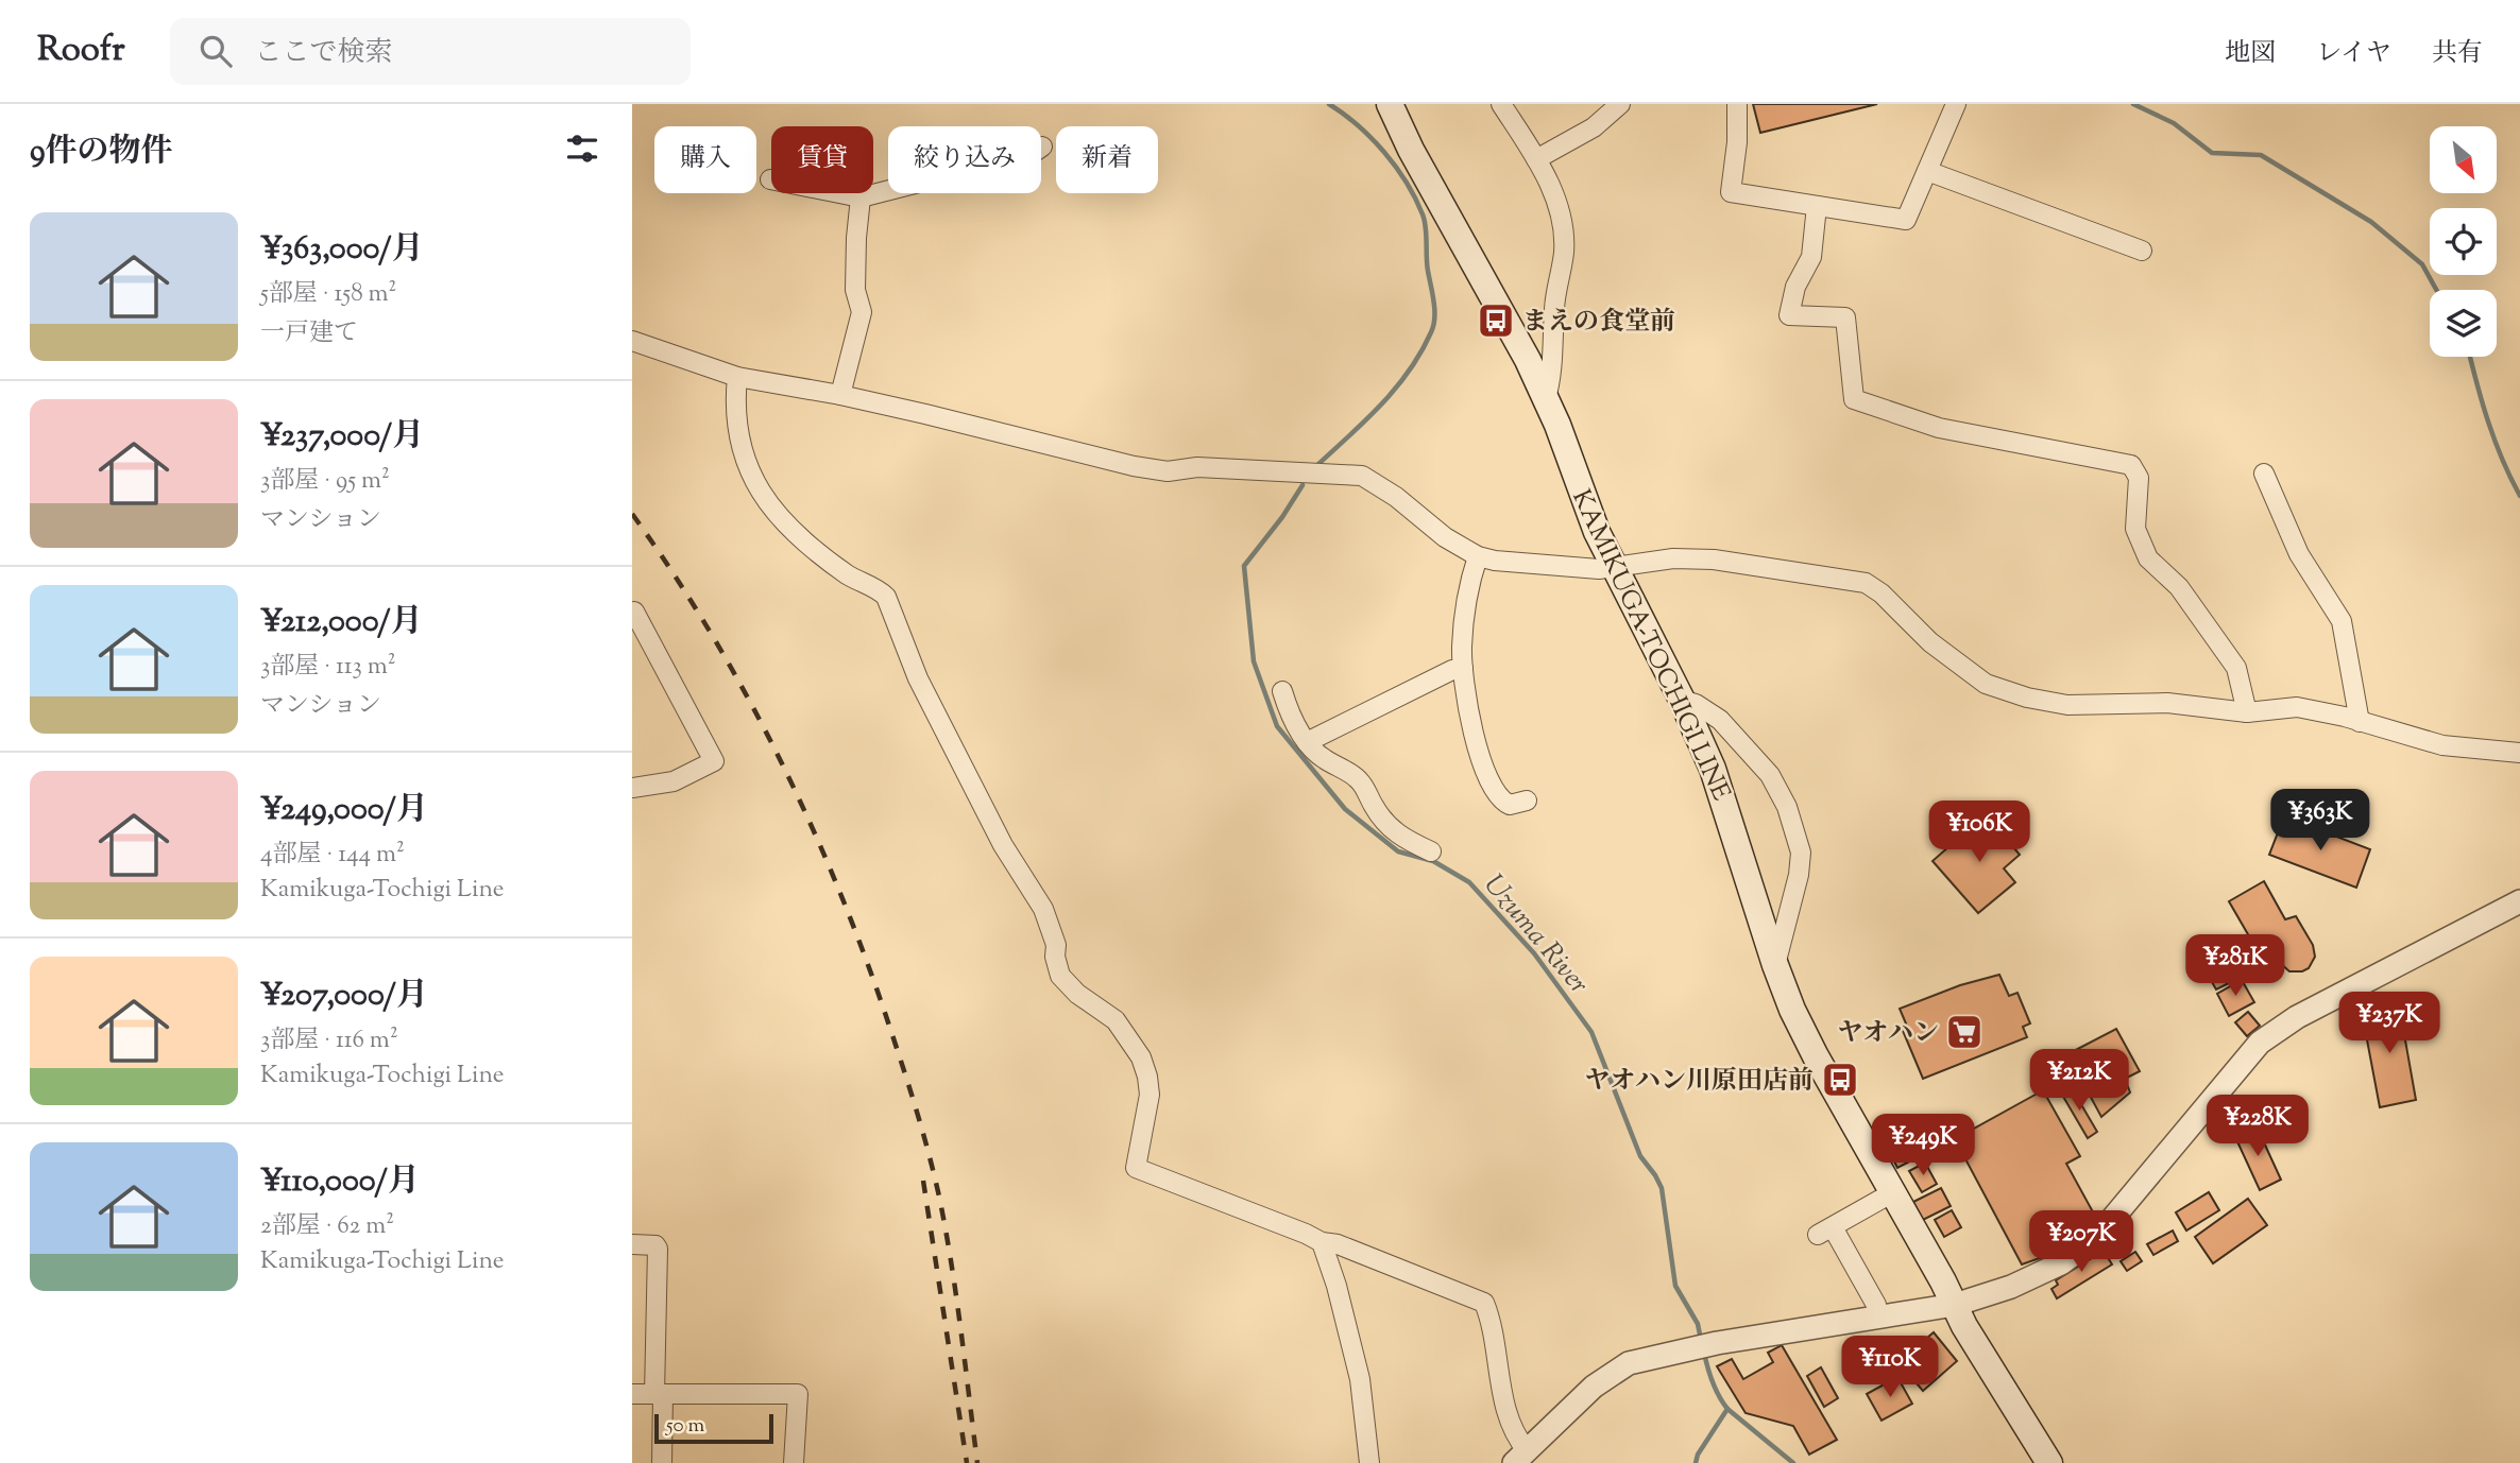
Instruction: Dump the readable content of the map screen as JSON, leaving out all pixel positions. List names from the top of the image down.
{
  "streets": {
    "main road": ["KAMIKUGA-TOCHIGI LINE"]
  },
  "water": ["Uzuma River"],
  "places": {
    "bus stop": ["まえの食堂前", "ヤオハン川原田店前"],
    "supermarket": ["ヤオハン"]
  },
  "scale_bar": "50 m",
  "north": "bottom right",
  "page": {
    "header": "Roofr",
    "search": "ここで検索",
    "nav": ["地図", "レイヤ", "共有"],
    "heading": "9件の物件",
    "chip": [
      "購入",
      "賃貸",
      "絞り込み",
      "新着"
    ],
    "list": [
      {
        "name": "¥363,000/月",
        "note": "5部屋 · 158 m² · 一戸建て"
      },
      {
        "name": "¥237,000/月",
        "note": "3部屋 · 95 m² · マンション"
      },
      {
        "name": "¥212,000/月",
        "note": "3部屋 · 113 m² · マンション"
      },
      {
        "name": "¥249,000/月",
        "note": "4部屋 · 144 m² · Kamikuga-Tochigi Line"
      },
      {
        "name": "¥207,000/月",
        "note": "3部屋 · 116 m² · Kamikuga-Tochigi Line"
      },
      {
        "name": "¥110,000/月",
        "note": "2部屋 · 62 m² · Kamikuga-Tochigi Line"
      }
    ],
    "price": [
      "¥363K",
      "¥106K",
      "¥281K",
      "¥237K",
      "¥212K",
      "¥228K",
      "¥249K",
      "¥207K",
      "¥110K"
    ],
    "scale": "50 m"
  }
}
